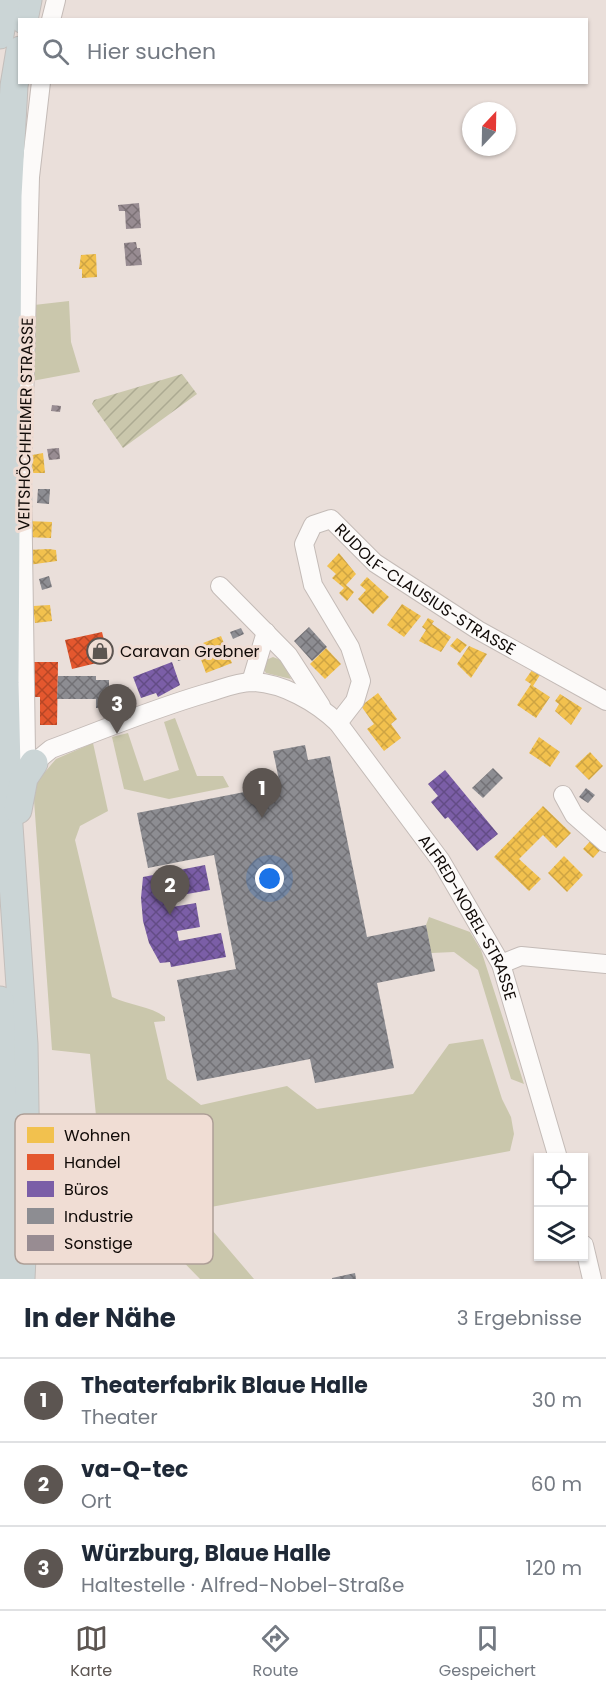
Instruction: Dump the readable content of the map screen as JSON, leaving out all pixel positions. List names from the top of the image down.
{
  "streets": {
    "highway": ["VEITSHÖCHHEIMER STRASSE"],
    "street": ["RUDOLF-CLAUSIUS-STRASSE", "ALFRED-NOBEL-STRASSE"]
  },
  "crossings": [
    ["VEITSHÖCHHEIMER STRASSE", "ALFRED-NOBEL-STRASSE"],
    ["RUDOLF-CLAUSIUS-STRASSE", "ALFRED-NOBEL-STRASSE"]
  ],
  "places": {
    "shop": ["Caravan Grebner"]
  },
  "legend": [
    "Wohnen",
    "Handel",
    "Büros",
    "Industrie",
    "Sonstige"
  ],
  "north": "top",
  "page": {
    "search": "Hier suchen",
    "pins": ["3", "1", "2"],
    "heading": ["In der Nähe", "3 Ergebnisse"],
    "list": [
      {
        "mark": "1",
        "name": "Theaterfabrik Blaue Halle",
        "note": "Theater",
        "value": "30 m"
      },
      {
        "mark": "2",
        "name": "va-Q-tec",
        "note": "Ort",
        "value": "60 m"
      },
      {
        "mark": "3",
        "name": "Würzburg, Blaue Halle",
        "note": "Haltestelle · Alfred-Nobel-Straße",
        "value": "120 m"
      }
    ],
    "nav": ["Karte", "Route", "Gespeichert"]
  }
}
